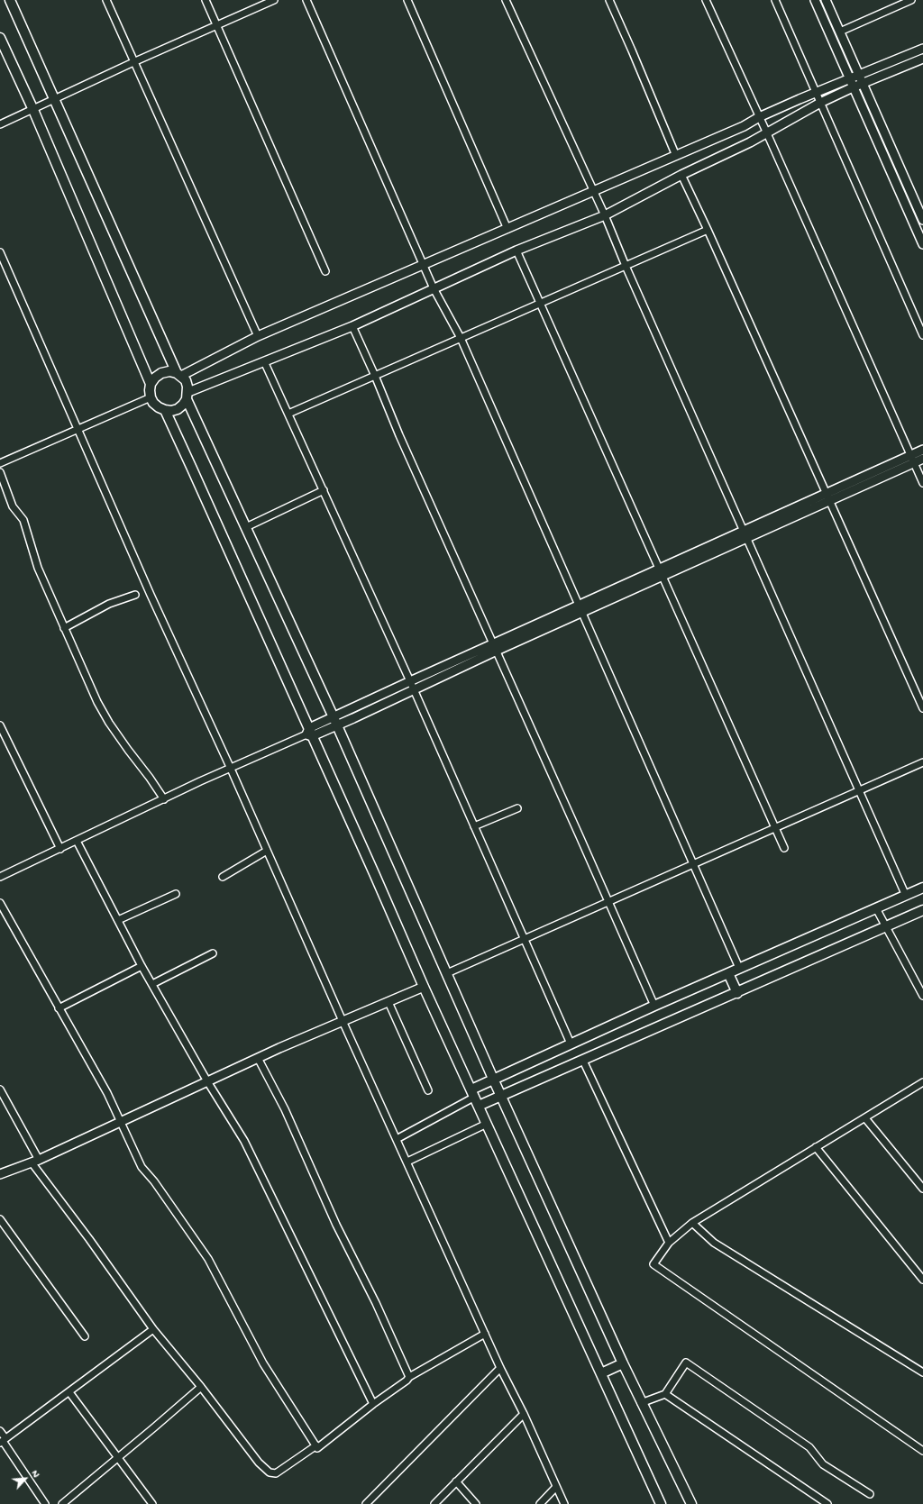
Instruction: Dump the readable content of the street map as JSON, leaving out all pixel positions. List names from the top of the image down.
{
  "north": "top right"
}
